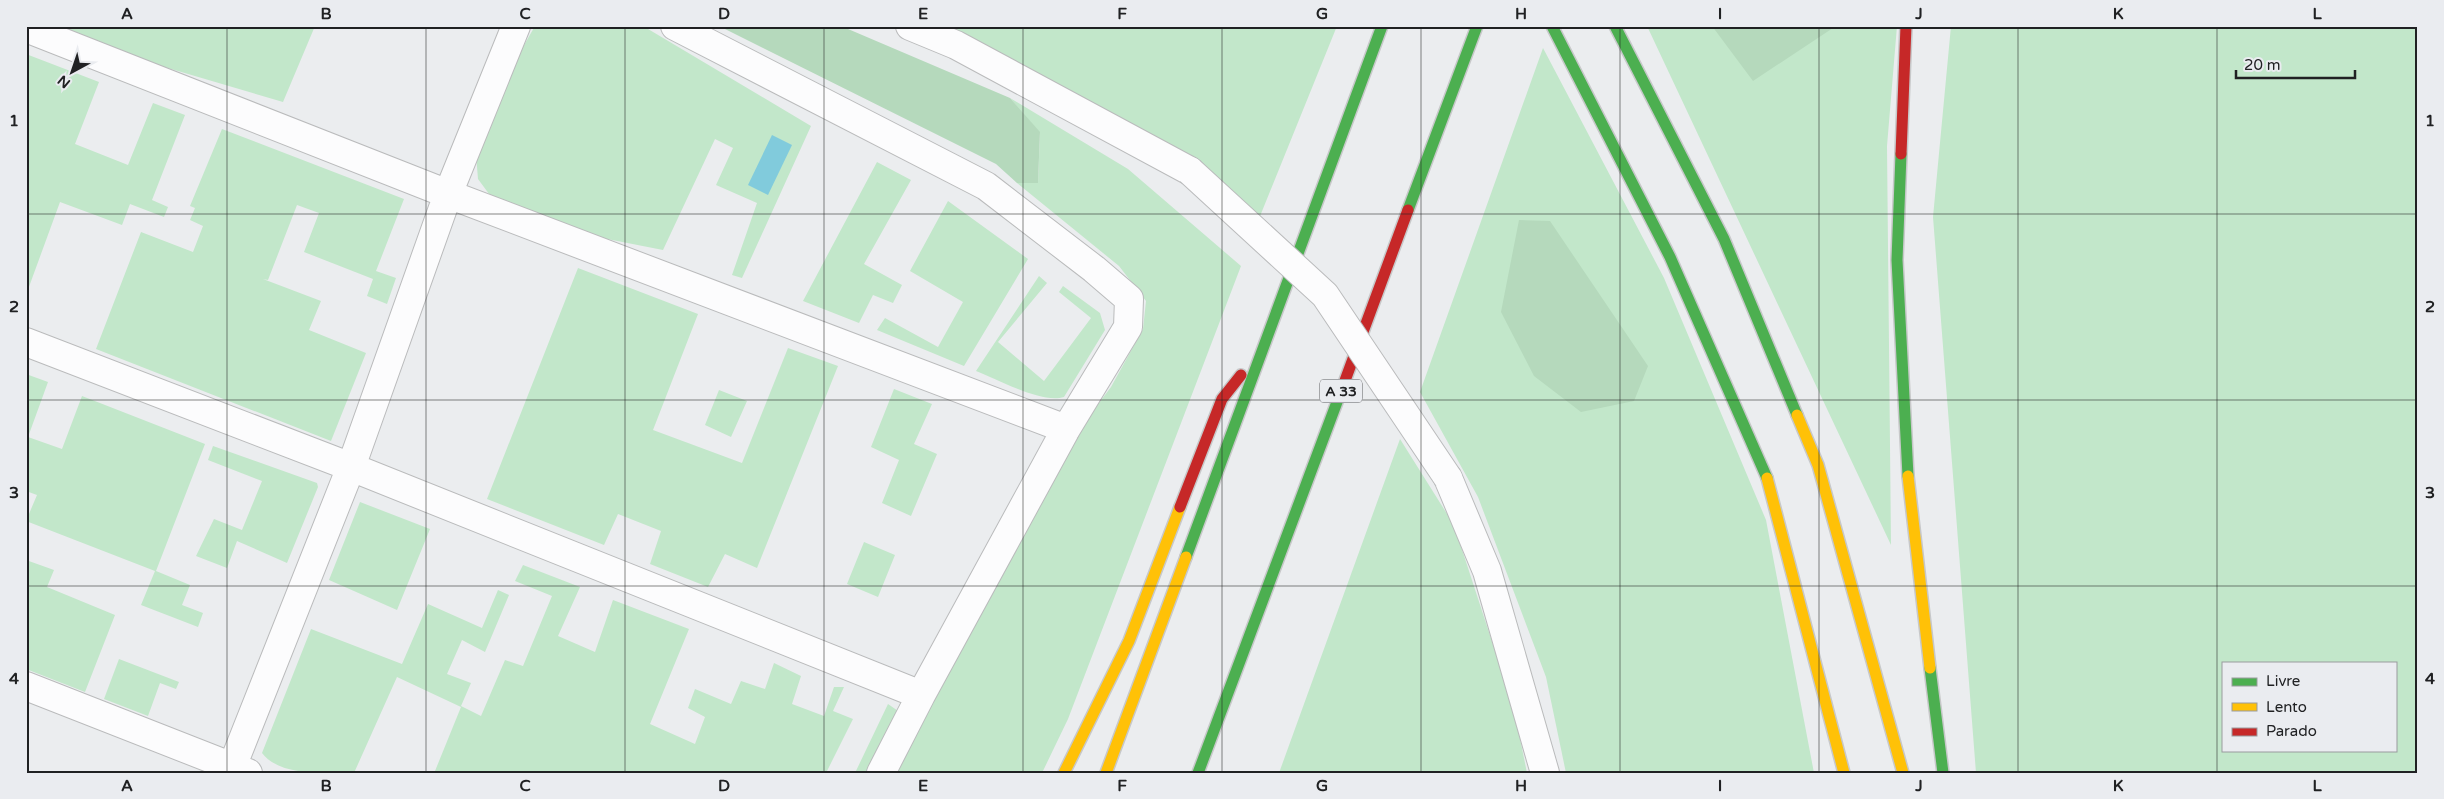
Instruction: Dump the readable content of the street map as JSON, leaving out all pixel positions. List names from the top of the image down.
{
  "streets": {
    "highway": ["A 33"]
  },
  "legend": ["Livre", "Lento", "Parado"],
  "scale_bar": "20 m",
  "north": "bottom left",
  "grid": {
    "columns": [
      "A",
      "B",
      "C",
      "D",
      "E",
      "F",
      "G",
      "H",
      "I",
      "J",
      "K",
      "L"
    ],
    "rows": [
      "1",
      "2",
      "3",
      "4"
    ]
  }
}
